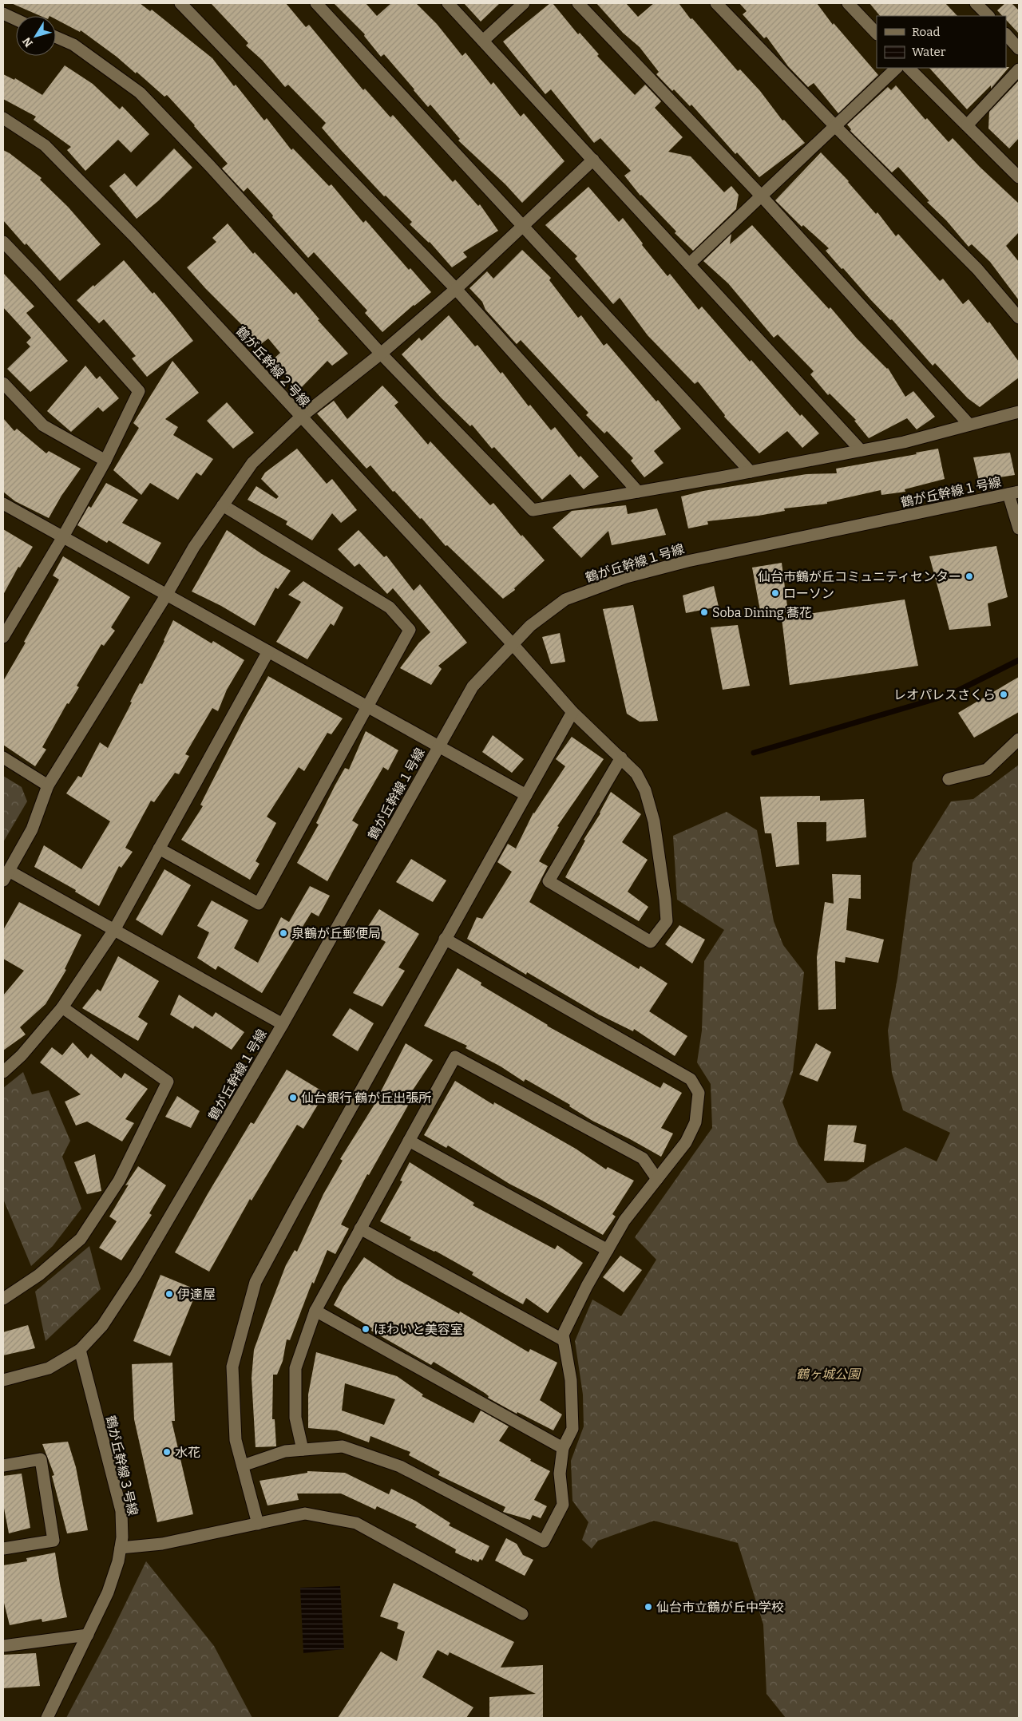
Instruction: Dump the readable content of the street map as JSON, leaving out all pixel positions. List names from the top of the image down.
{
  "streets": {
    "street": ["鶴が丘幹線２号線", "鶴が丘幹線１号線", "鶴が丘幹線３号線"]
  },
  "crossings": [
    ["鶴が丘幹線２号線", "鶴が丘幹線１号線"],
    ["鶴が丘幹線１号線", "鶴が丘幹線３号線"]
  ],
  "parks": ["鶴ヶ城公園"],
  "places": [
    "仙台市鶴が丘コミュニティセンター",
    "ローソン",
    "Soba Dining 蕎花",
    "レオパレスさくら",
    "泉鶴が丘郵便局",
    "仙台銀行 鶴が丘出張所",
    "伊達屋",
    "ほわいと美容室",
    "水花",
    "仙台市立鶴が丘中学校"
  ],
  "legend": ["Road", "Water"],
  "north": "bottom left"
}
